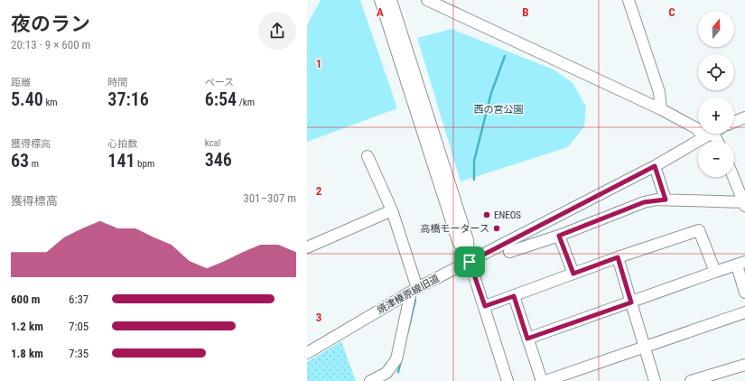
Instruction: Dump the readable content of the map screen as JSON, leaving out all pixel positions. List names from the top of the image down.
{
  "streets": {
    "street": ["焼津榛原線旧道"]
  },
  "parks": ["西の宮公園"],
  "places": ["ENEOS", "高橋モータース"],
  "north": "top",
  "page": {
    "heading": ["夜のラン", "20:13 · 9 × 600 m"],
    "map_buttons": ["+", "−"],
    "stats": [
      ["距離", "5.40 km"],
      ["時間", "37:16"],
      ["ペース", "6:54 /km"],
      ["獲得標高", "63 m"],
      ["心拍数", "141 bpm"],
      ["kcal", "346"]
    ],
    "chart": ["獲得標高", "301–307 m"],
    "list": [
      {
        "name": "600 m",
        "note": "6:37"
      },
      {
        "name": "1.2 km",
        "note": "7:05"
      },
      {
        "name": "1.8 km",
        "note": "7:35"
      }
    ]
  },
  "grid": {
    "columns": ["A", "B", "C"],
    "rows": ["1", "2", "3"]
  }
}
